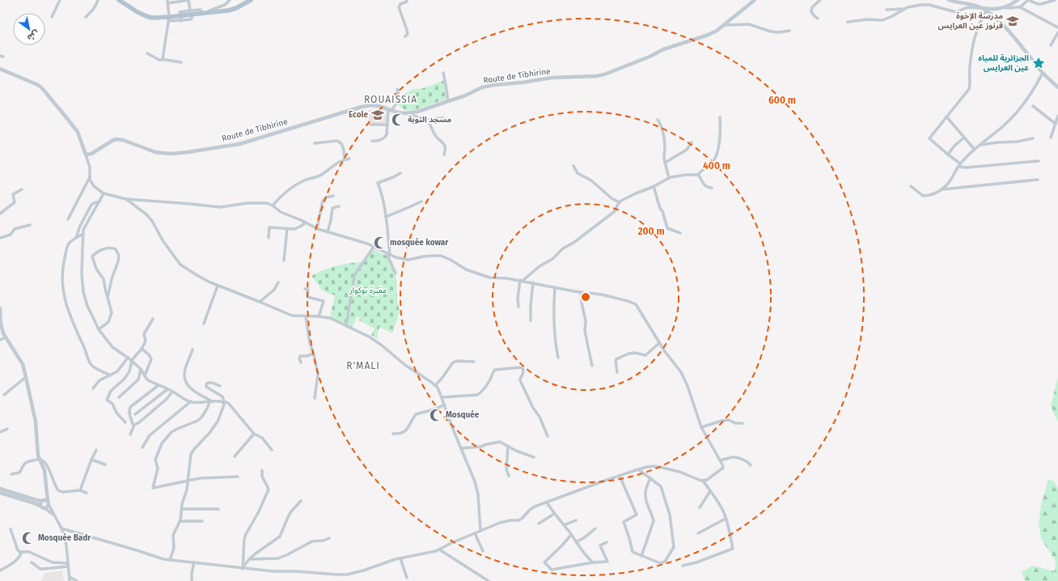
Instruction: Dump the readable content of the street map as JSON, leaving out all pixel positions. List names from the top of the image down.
{
  "streets": {
    "street": ["Route de Tibhirine"]
  },
  "districts": ["ROUAISSIA", "R'MALI"],
  "parks": ["مقبرة بوكوار"],
  "places": {
    "school or university": ["مدرسة الإخوة قرنوز عين العرايس", "Ecole"],
    "place": ["الجزائرية للمياه عين العرايس"],
    "mosque": [
      "مسجد التوبة",
      "mosquée kowar",
      "Mosquée",
      "Mosquée Badr"
    ]
  },
  "north": "bottom right",
  "rings": ["600 m", "400 m", "200 m"]
}
